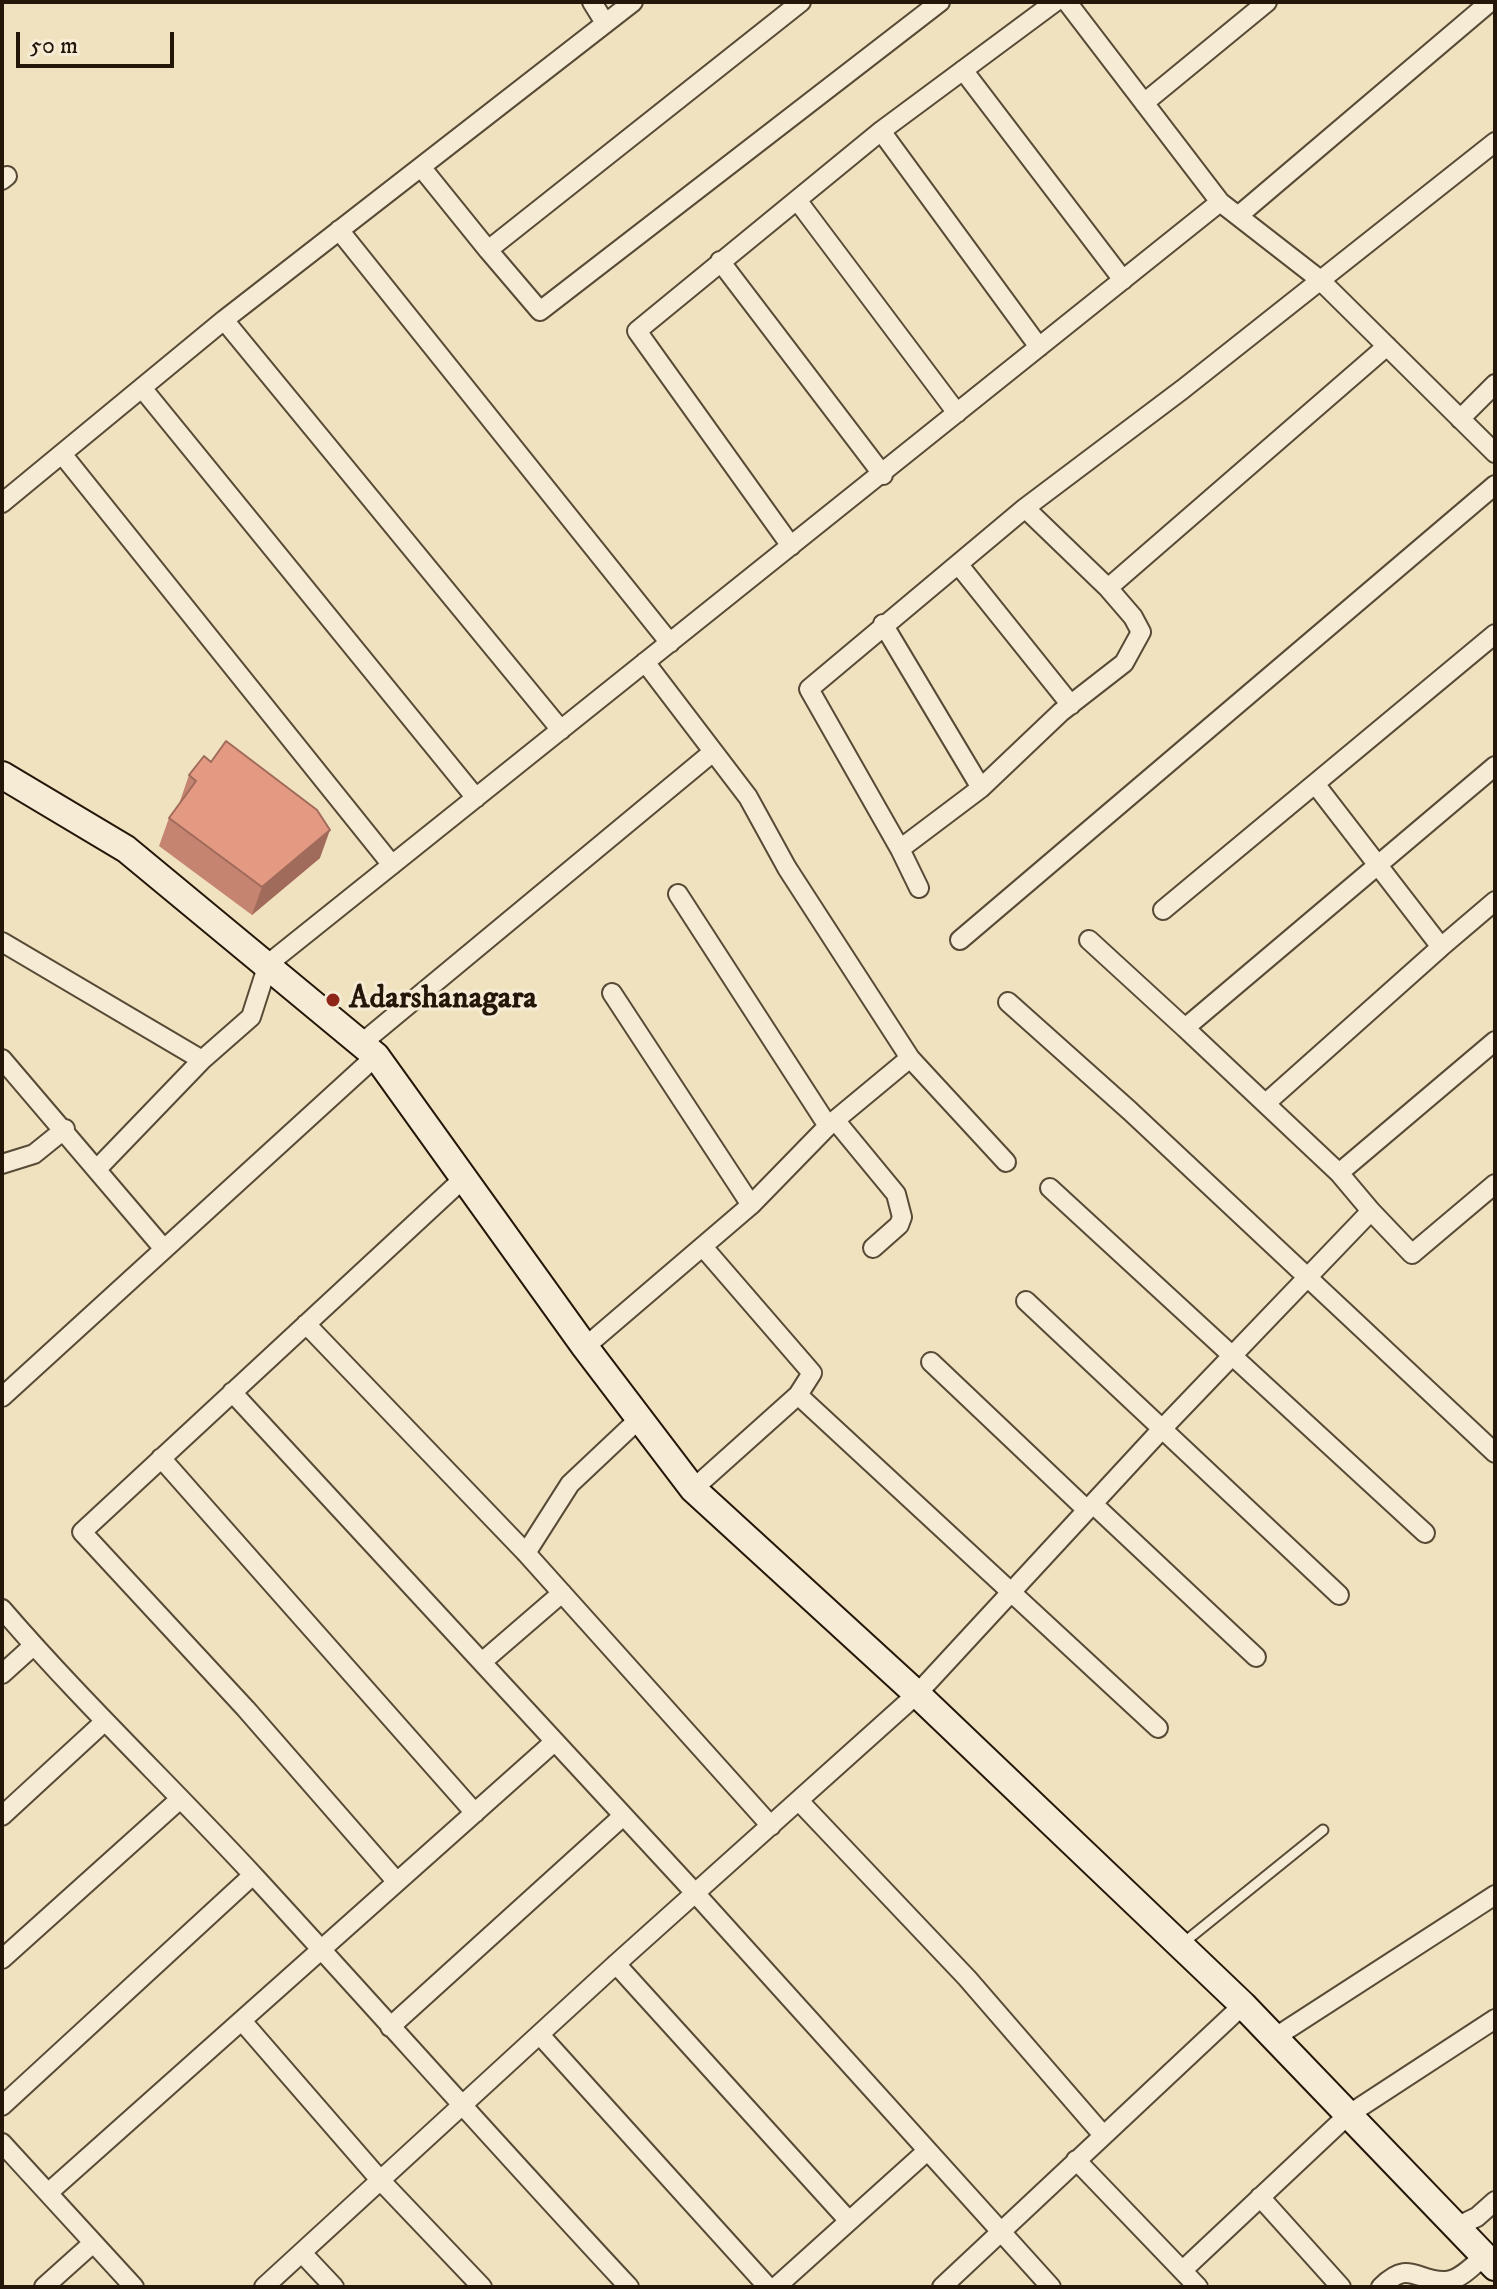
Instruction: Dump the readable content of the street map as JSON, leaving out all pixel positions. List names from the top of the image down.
{
  "places": ["Adarshanagara"],
  "scale_bar": "50 m"
}
